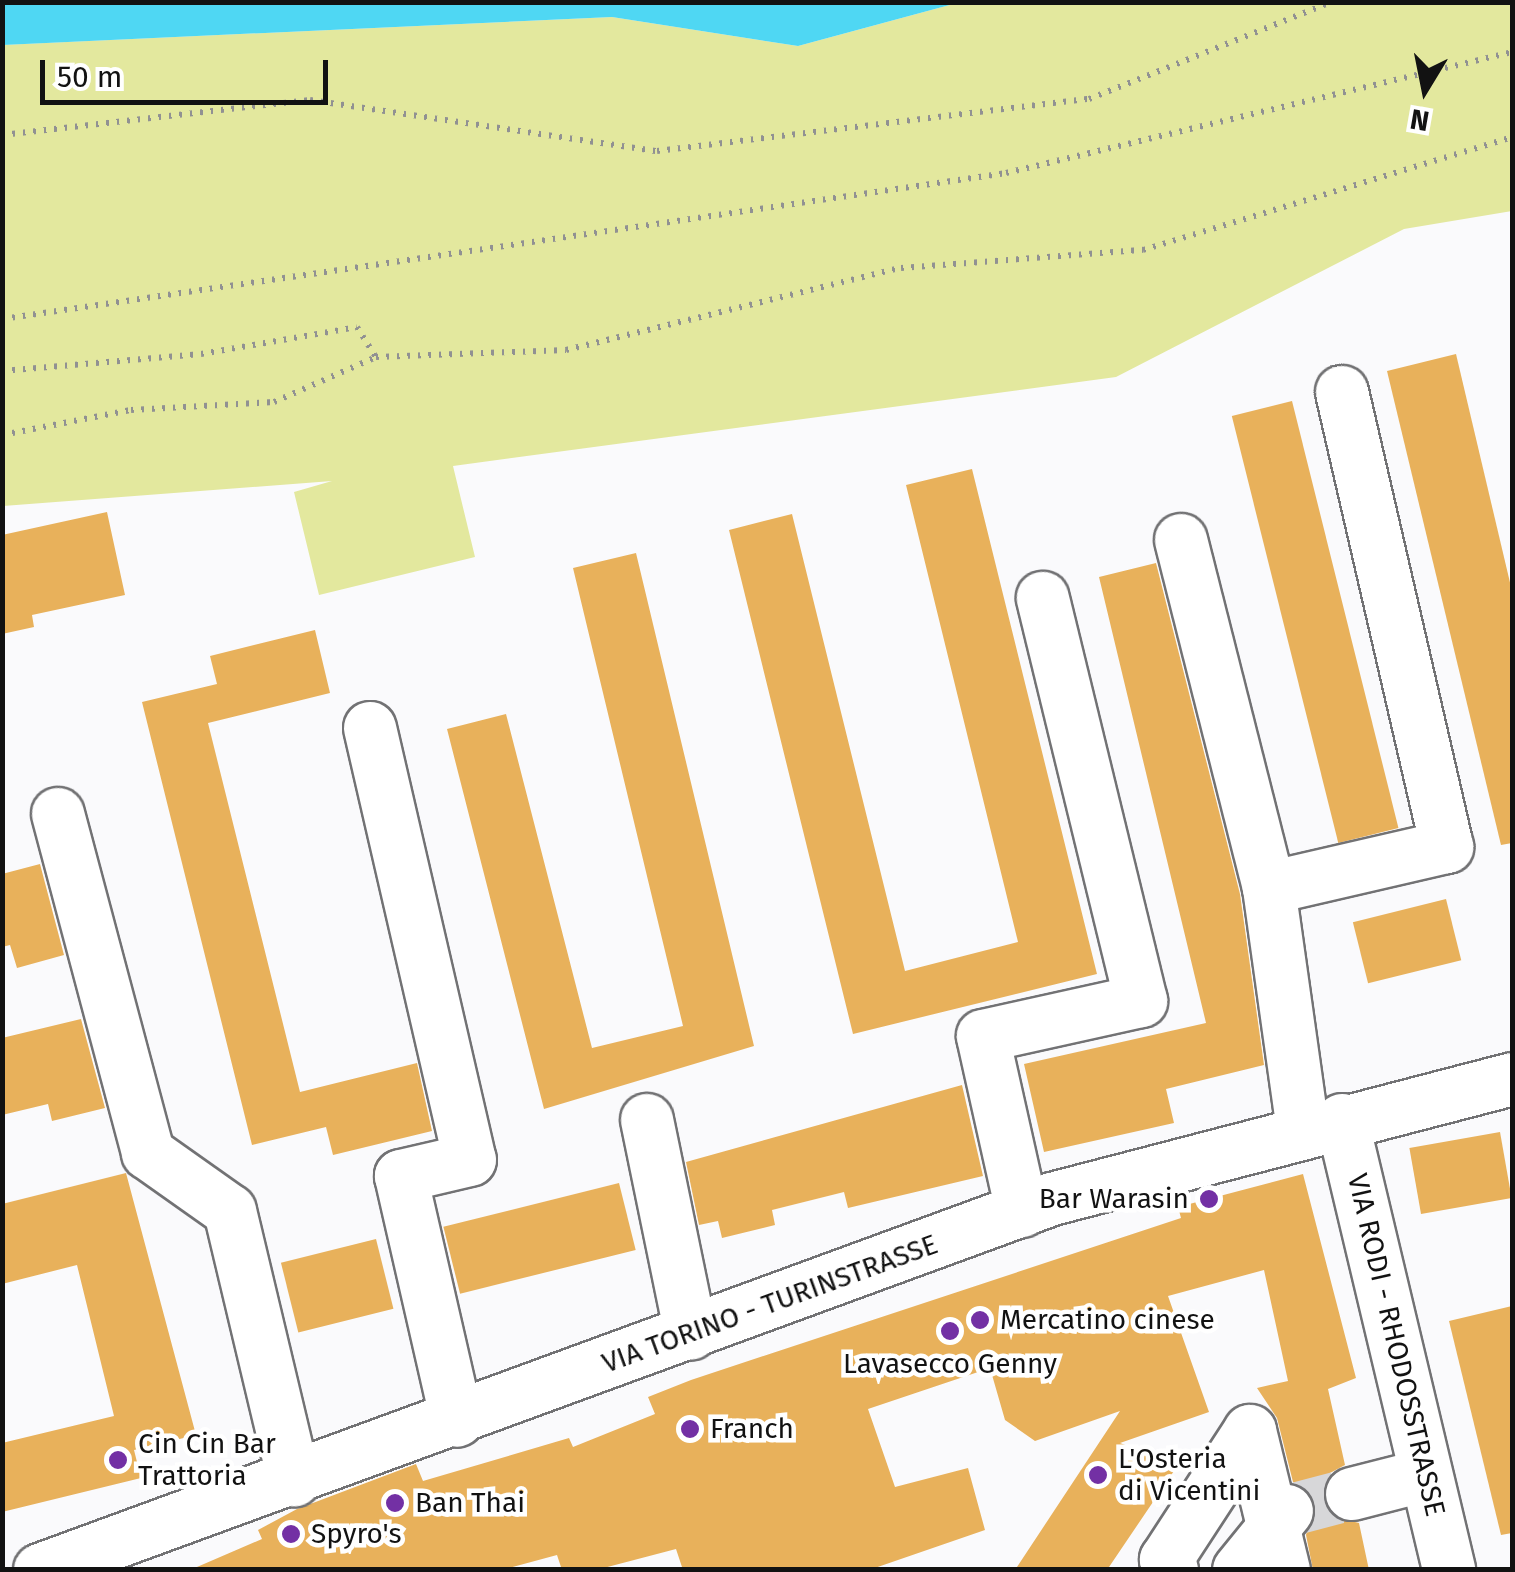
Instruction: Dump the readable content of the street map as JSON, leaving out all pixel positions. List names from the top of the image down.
{
  "streets": {
    "street": ["VIA TORINO - TURINSTRASSE", "VIA RODI - RHODOSSTRASSE"]
  },
  "crossings": [
    ["VIA TORINO - TURINSTRASSE", "VIA RODI - RHODOSSTRASSE"]
  ],
  "places": [
    "Bar Warasin",
    "Mercatino cinese",
    "Lavasecco Genny",
    "Franch",
    "Cin Cin Bar Trattoria",
    "L'Osteria di Vicentini",
    "Ban Thai",
    "Spyro's"
  ],
  "scale_bar": "50 m",
  "north": "bottom"
}
